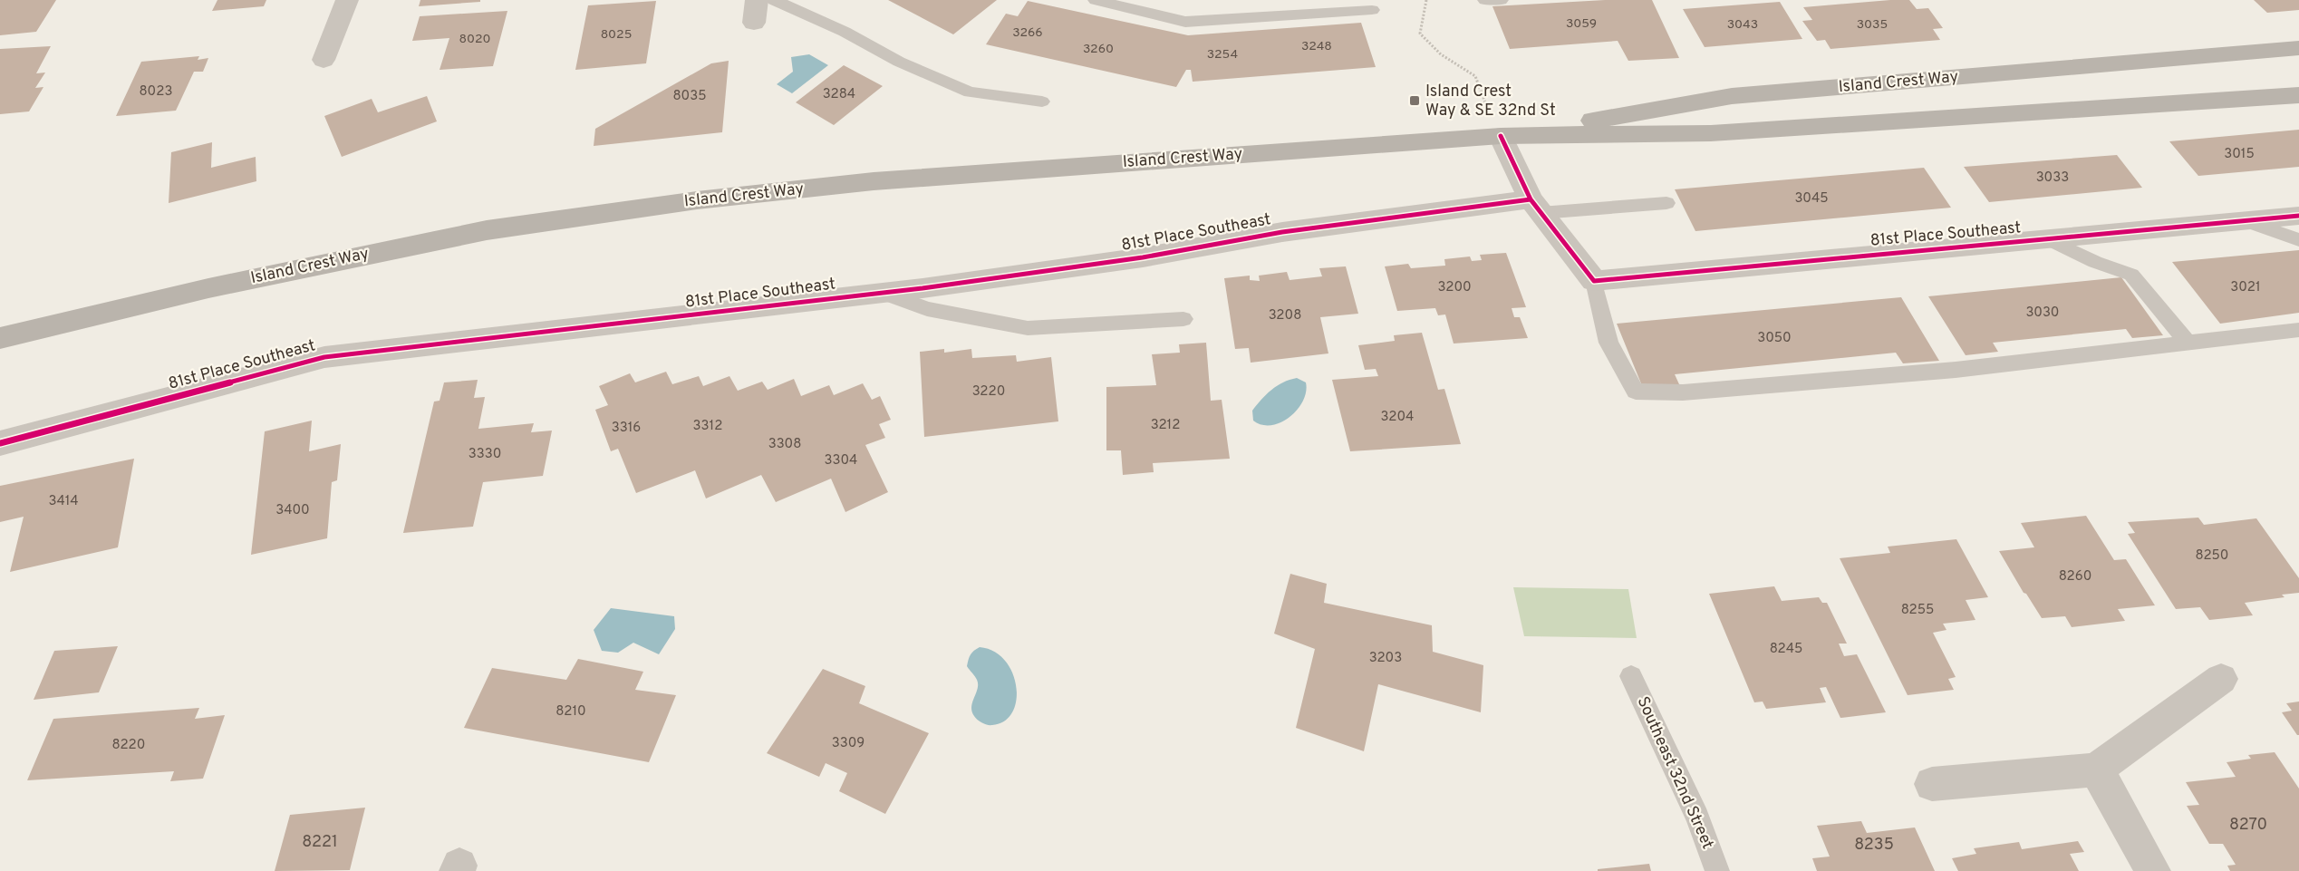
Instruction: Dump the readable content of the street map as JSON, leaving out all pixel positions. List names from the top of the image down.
{
  "streets": {
    "main road": ["Island Crest Way"],
    "street": ["81st Place Southeast"],
    "lane": ["Southeast 32nd Street"]
  },
  "places": {
    "transit": ["Island Crest Way & SE 32nd St"]
  },
  "house_numbers": [
    "3059",
    "3043",
    "3035",
    "3266",
    "8025",
    "8020",
    "3248",
    "3260",
    "3254",
    "8023",
    "3284",
    "8035",
    "3015",
    "3033",
    "3045",
    "3200",
    "3021",
    "3030",
    "3208",
    "3050",
    "3220",
    "3204",
    "3212",
    "3312",
    "3316",
    "3308",
    "3330",
    "3304",
    "3414",
    "3400",
    "8250",
    "8260",
    "8255",
    "8245",
    "3203",
    "8210",
    "3309",
    "8220",
    "8270",
    "8221",
    "8235"
  ]
}
